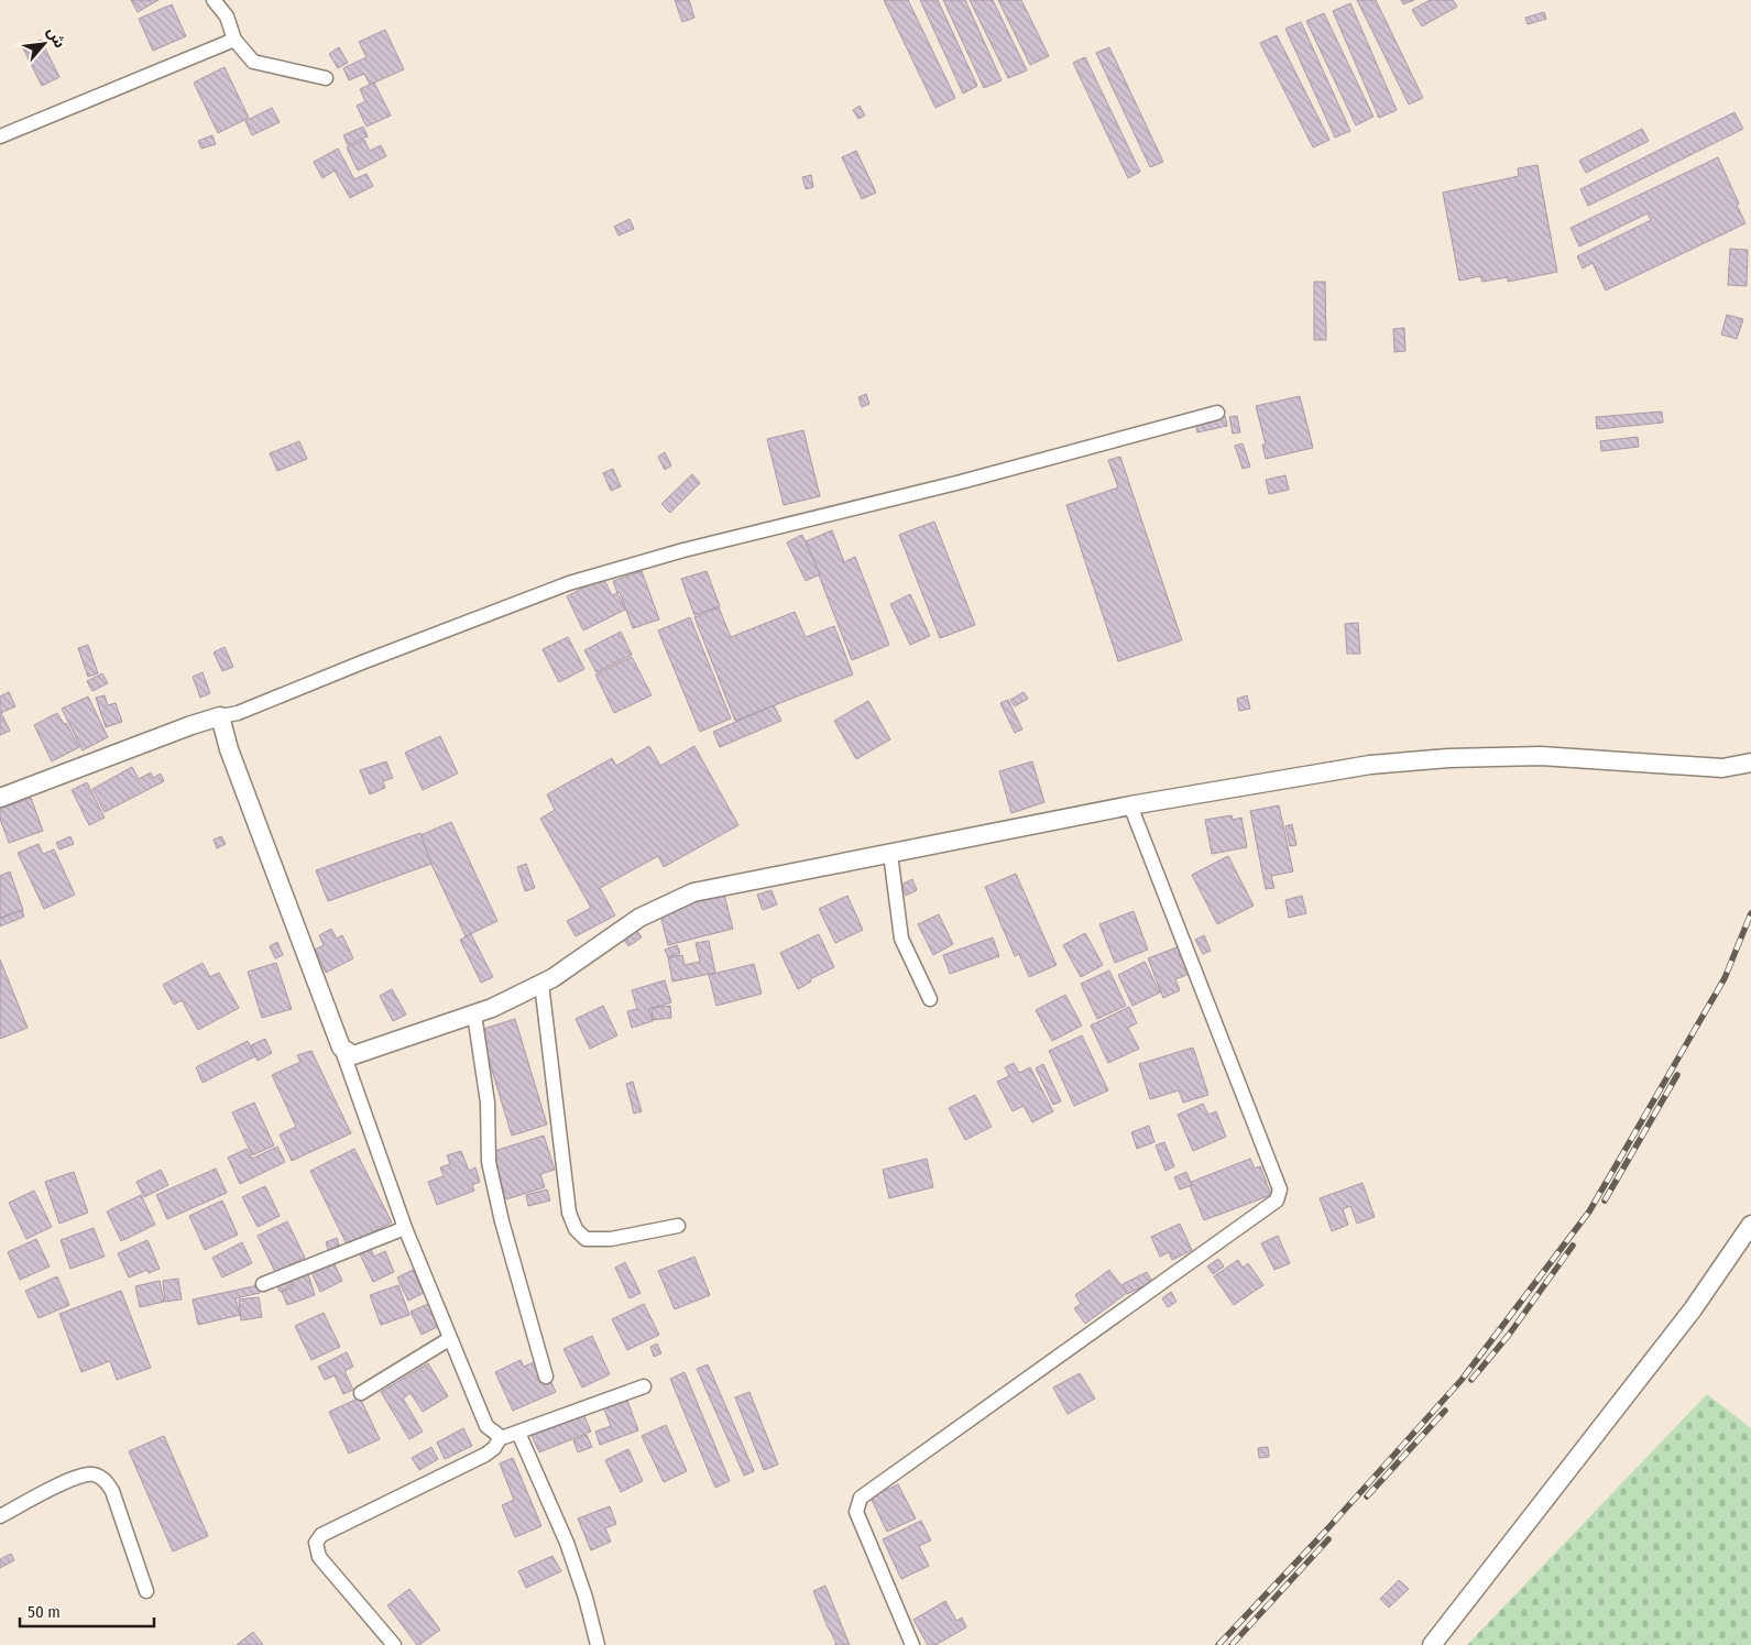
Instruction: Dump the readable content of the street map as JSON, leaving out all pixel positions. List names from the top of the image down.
{
  "scale_bar": "50 m",
  "north": "top right"
}
